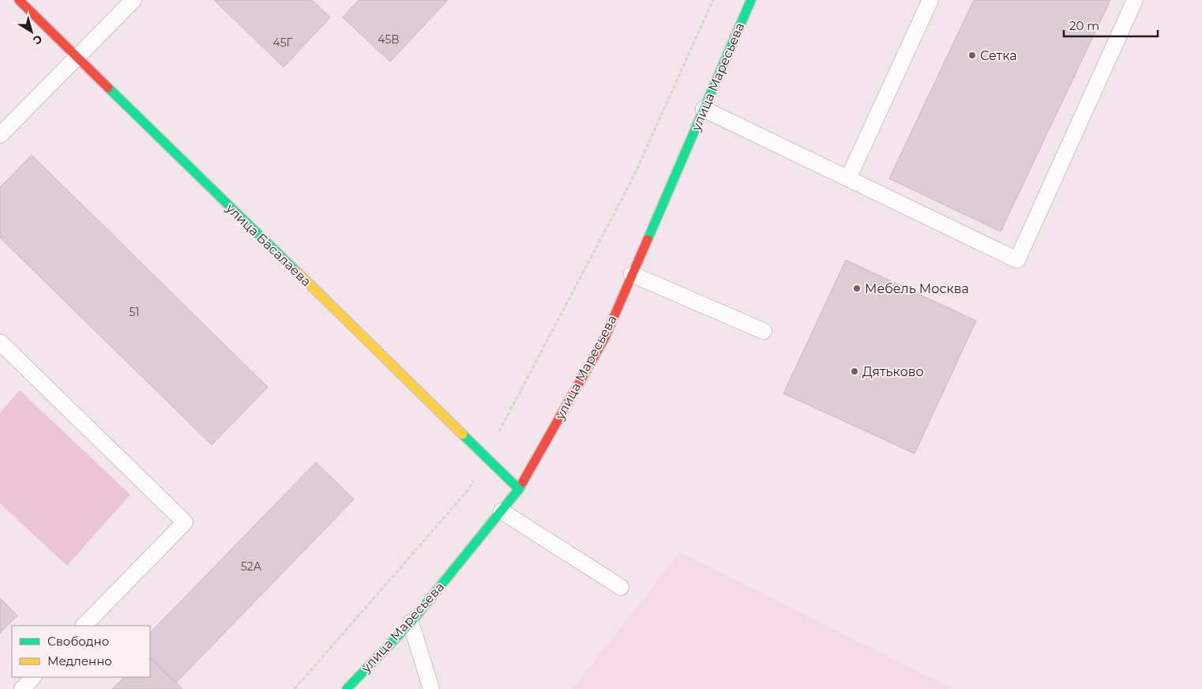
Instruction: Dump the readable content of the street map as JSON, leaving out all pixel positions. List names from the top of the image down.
{
  "streets": {
    "street": ["улица Маресьева", "улица Басалаева"]
  },
  "crossings": [
    ["улица Маресьева", "улица Басалаева"]
  ],
  "places": ["Сетка", "Мебель Москва", "Дятьково"],
  "house_numbers": [
    "45В",
    "45Г",
    "51",
    "52А"
  ],
  "legend": ["Свободно", "Медленно"],
  "scale_bar": "20 m",
  "north": "bottom right"
}
